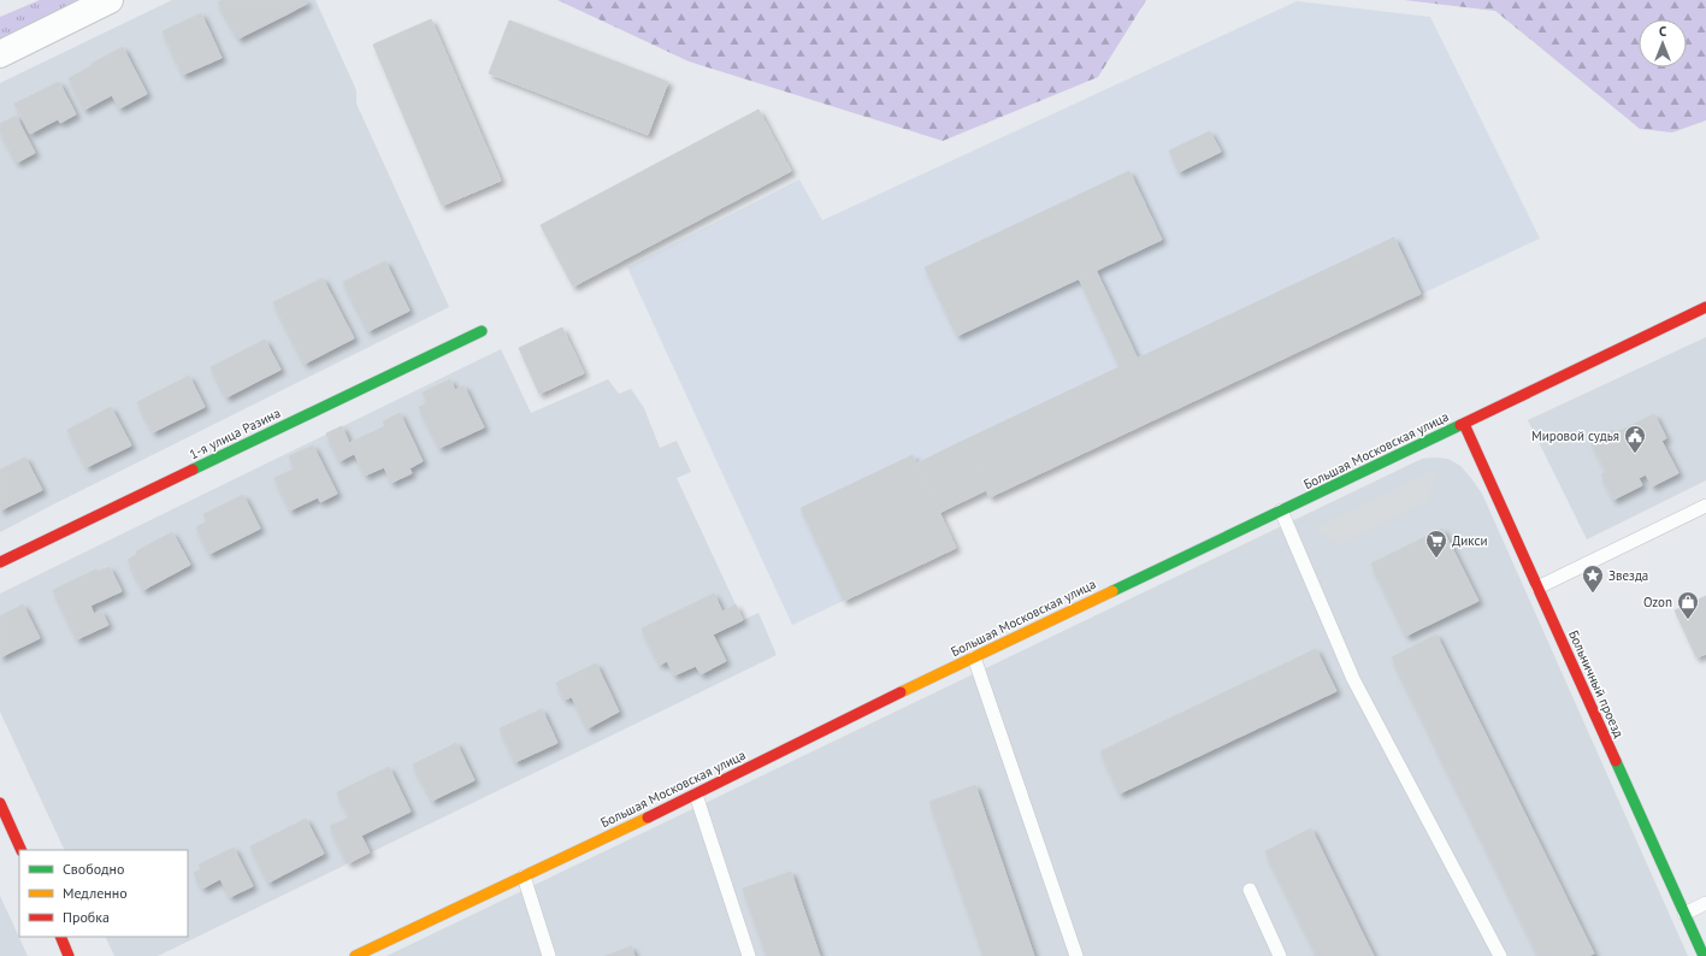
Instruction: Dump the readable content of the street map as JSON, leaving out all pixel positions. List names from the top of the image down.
{
  "streets": {
    "street": ["1-я улица Разина", "Большая Московская улица", "Больничный проезд"]
  },
  "crossings": [
    ["Большая Московская улица", "Больничный проезд"]
  ],
  "places": {
    "public building": ["Мировой судья"],
    "supermarket": ["Дикси"],
    "place": ["Звезда"],
    "shop": ["Ozon"]
  },
  "legend": ["Свободно", "Медленно", "Пробка"],
  "north": "top"
}
